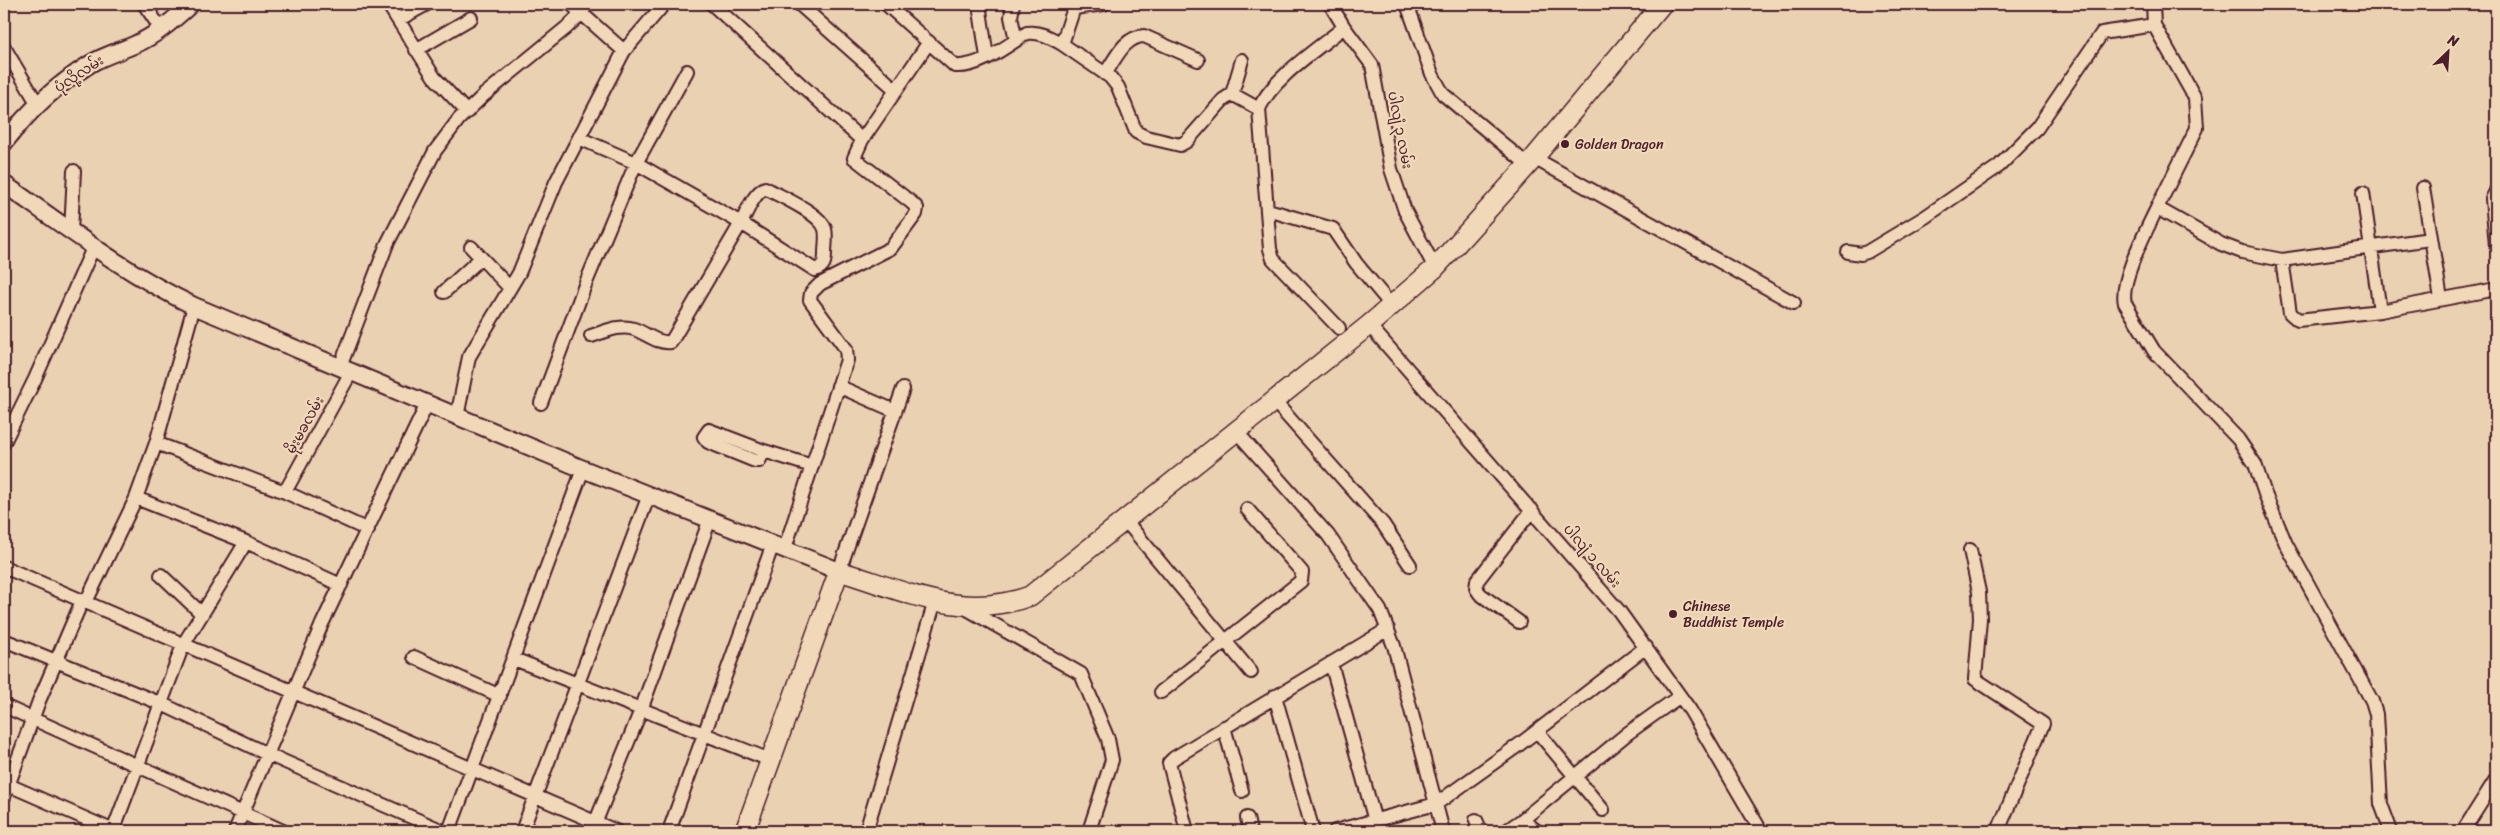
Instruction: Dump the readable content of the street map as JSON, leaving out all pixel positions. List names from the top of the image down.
{
  "streets": {
    "main road": ["ပုံလို့လမ်း"],
    "street": ["ပါလျံ ၃ လမ်း", "မိုးမခလမ်း", "ပါလျံ ၁ လမ်း"]
  },
  "places": ["Golden Dragon", "Chinese Buddhist Temple"],
  "north": "top right"
}
